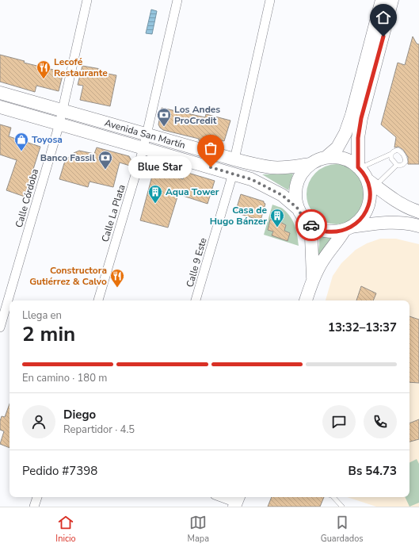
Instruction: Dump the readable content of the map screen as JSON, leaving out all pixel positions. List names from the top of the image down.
{
  "streets": {
    "main road": ["Avenida San Martín"],
    "street": ["Calle Córdoba", "Calle La Plata", "Calle 9 Este"]
  },
  "crossings": [
    ["Avenida San Martín", "Calle Córdoba"],
    ["Avenida San Martín", "Calle La Plata"],
    ["Avenida San Martín", "Calle 9 Este"]
  ],
  "places": {
    "restaurant": ["Lecofé Restaurante", "Constructora Gutiérrez & Calvo"],
    "bank": ["Los Andes ProCredit", "Banco Fassil"],
    "shop": ["Toyosa"],
    "other": ["Blue Star"],
    "building": ["Aqua Tower", "Casa de Hugo Bánzer"]
  },
  "page": {
    "bubble": "Blue Star",
    "heading": ["2 min", "Llega en", "13:32–13:37"],
    "panel": [
      "Diego",
      "Repartidor · 4.5",
      "Pedido #7398",
      "Bs 54.73"
    ],
    "bar": "En camino · 180 m",
    "tabs": ["Inicio", "Mapa", "Guardados"]
  }
}
